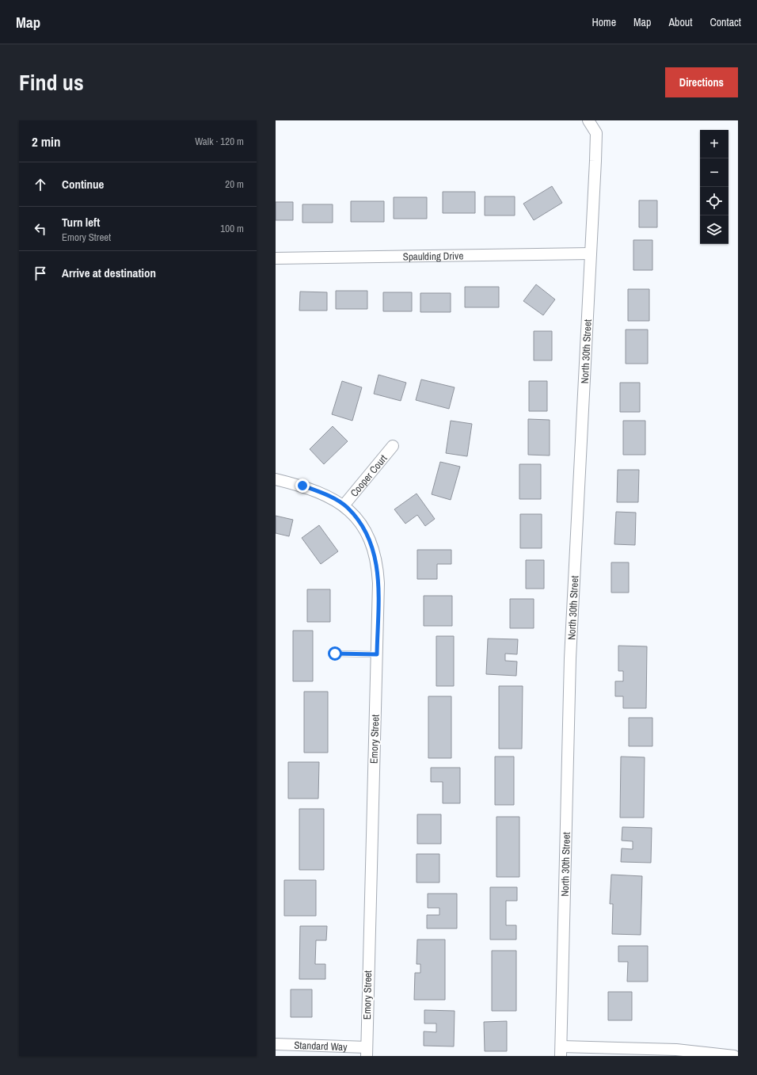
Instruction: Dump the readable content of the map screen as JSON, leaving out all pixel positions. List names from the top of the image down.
{
  "streets": {
    "street": [
      "Spaulding Drive",
      "North 30th Street",
      "Cooper Court",
      "Emory Street",
      "Standard Way"
    ]
  },
  "crossings": [
    ["Spaulding Drive", "North 30th Street"],
    ["Cooper Court", "Emory Street"],
    ["Emory Street", "Standard Way"]
  ],
  "page": {
    "header": "Map",
    "nav": [
      "Home",
      "Map",
      "About",
      "Contact"
    ],
    "title": "Find us",
    "buttons": "Directions",
    "heading": ["2 min", "Walk · 120 m"],
    "map_buttons": ["+", "−"],
    "list": [
      ["Continue", "20 m"],
      ["Turn left", "Emory Street", "100 m"],
      "Arrive at destination"
    ]
  }
}
